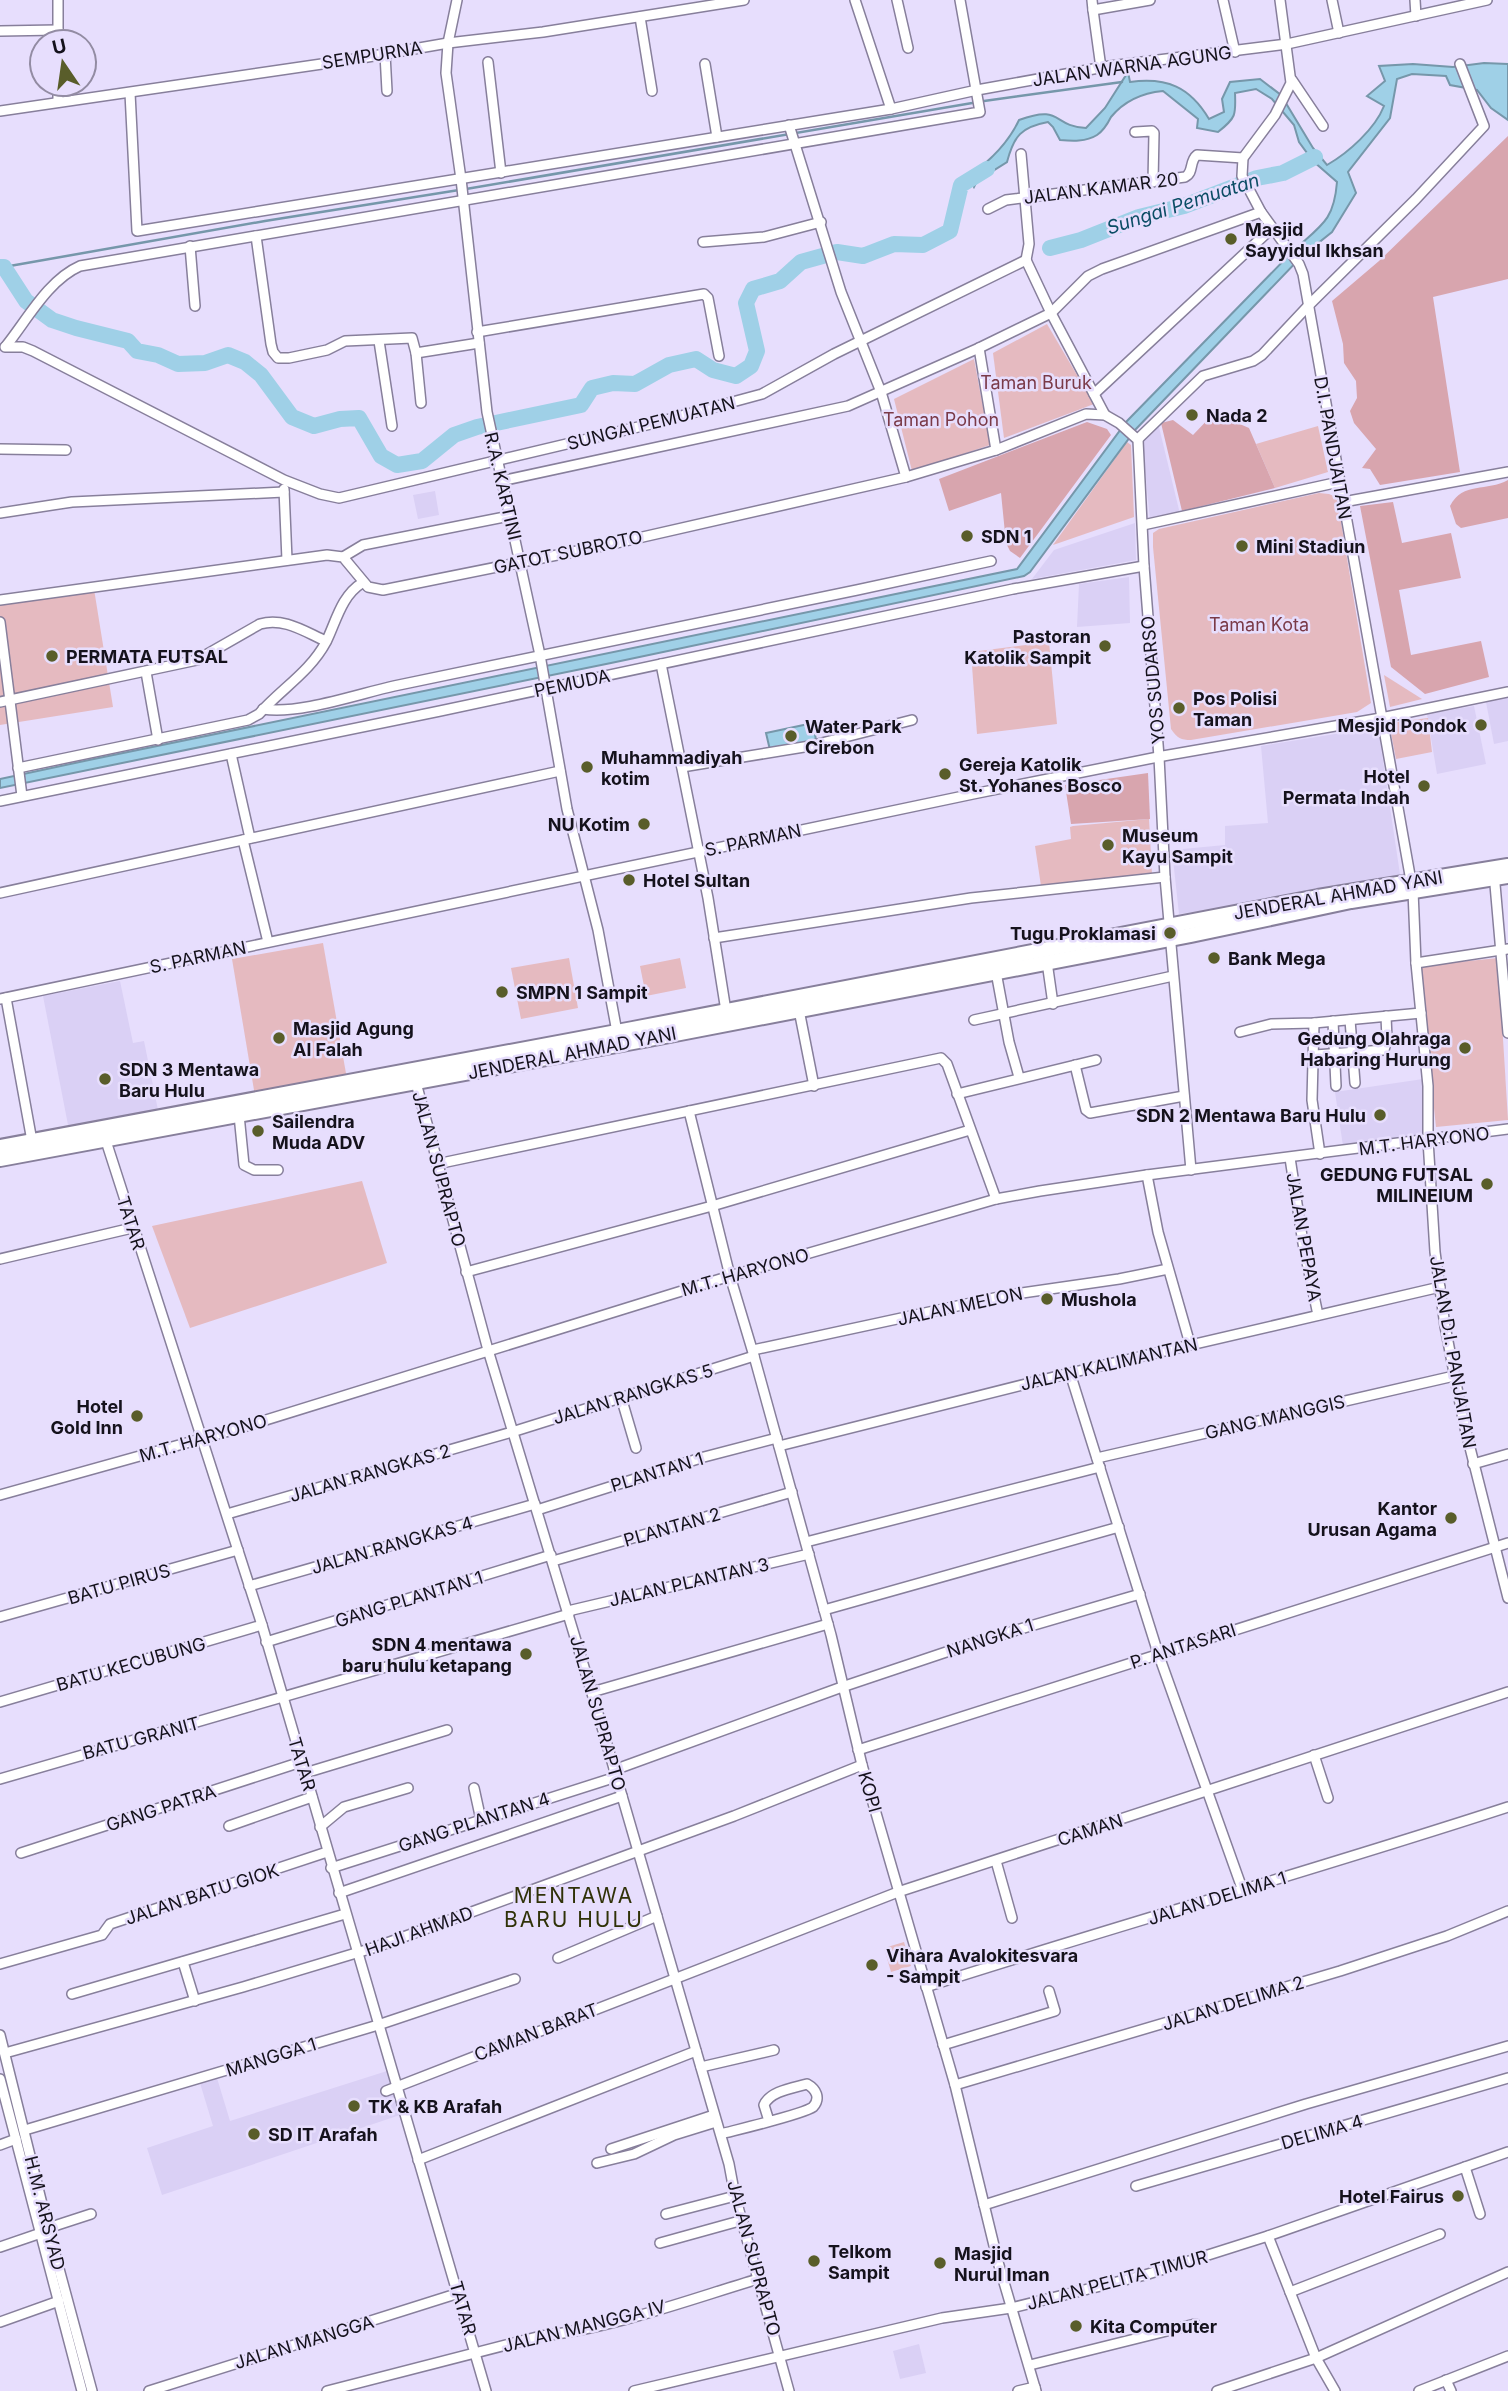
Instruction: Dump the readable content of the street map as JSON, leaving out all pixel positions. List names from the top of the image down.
{
  "streets": {
    "highway": ["JENDERAL AHMAD YANI"],
    "street": [
      "SEMPURNA",
      "JALAN WARNA AGUNG",
      "JALAN KAMAR 20",
      "SUNGAI PEMUATAN",
      "D.I. PANDJAITAN",
      "R.A. KARTINI",
      "GATOT SUBROTO",
      "YOS SUDARSO",
      "PEMUDA",
      "S. PARMAN",
      "M.T. HARYONO",
      "JALAN SUPRAPTO",
      "TATAR",
      "JALAN PEPAYA",
      "JALAN MELON",
      "JALAN D.I. PANJAITAN",
      "JALAN KALIMANTAN",
      "JALAN RANGKAS 5",
      "GANG MANGGIS",
      "PLANTAN 1",
      "JALAN RANGKAS 2",
      "PLANTAN 2",
      "JALAN RANGKAS 4",
      "JALAN PLANTAN 3",
      "BATU PIRUS",
      "GANG PLANTAN 1",
      "NANGKA 1",
      "P. ANTASARI",
      "BATU KECUBUNG",
      "BATU GRANIT",
      "KOPI",
      "GANG PATRA",
      "GANG PLANTAN 4",
      "CAMAN",
      "JALAN BATU GIOK",
      "JALAN DELIMA 1",
      "HAJI AHMAD",
      "JALAN DELIMA 2",
      "CAMAN BARAT",
      "MANGGA 1",
      "DELIMA 4",
      "H.M. ARSYAD",
      "JALAN PELITA TIMUR",
      "JALAN MANGGA IV",
      "JALAN MANGGA"
    ]
  },
  "crossings": [
    ["SEMPURNA", "JALAN WARNA AGUNG"],
    ["SEMPURNA", "R.A. KARTINI"],
    ["JALAN WARNA AGUNG", "R.A. KARTINI"],
    ["SUNGAI PEMUATAN", "R.A. KARTINI"],
    ["D.I. PANDJAITAN", "S. PARMAN"],
    ["D.I. PANDJAITAN", "JENDERAL AHMAD YANI"],
    ["D.I. PANDJAITAN", "JALAN D.I. PANJAITAN"],
    ["R.A. KARTINI", "GATOT SUBROTO"],
    ["R.A. KARTINI", "PEMUDA"],
    ["R.A. KARTINI", "S. PARMAN"],
    ["R.A. KARTINI", "JENDERAL AHMAD YANI"],
    ["YOS SUDARSO", "PEMUDA"],
    ["YOS SUDARSO", "S. PARMAN"],
    ["YOS SUDARSO", "JENDERAL AHMAD YANI"],
    ["YOS SUDARSO", "M.T. HARYONO"],
    ["JENDERAL AHMAD YANI", "JALAN SUPRAPTO"],
    ["JENDERAL AHMAD YANI", "TATAR"],
    ["JENDERAL AHMAD YANI", "JALAN D.I. PANJAITAN"],
    ["M.T. HARYONO", "JALAN SUPRAPTO"],
    ["M.T. HARYONO", "TATAR"],
    ["M.T. HARYONO", "JALAN PEPAYA"],
    ["M.T. HARYONO", "JALAN D.I. PANJAITAN"],
    ["M.T. HARYONO", "KOPI"],
    ["JALAN SUPRAPTO", "JALAN RANGKAS 5"],
    ["JALAN SUPRAPTO", "PLANTAN 1"],
    ["JALAN SUPRAPTO", "JALAN RANGKAS 2"],
    ["JALAN SUPRAPTO", "PLANTAN 2"],
    ["JALAN SUPRAPTO", "JALAN RANGKAS 4"],
    ["JALAN SUPRAPTO", "JALAN PLANTAN 3"],
    ["JALAN SUPRAPTO", "GANG PLANTAN 1"],
    ["JALAN SUPRAPTO", "NANGKA 1"],
    ["JALAN SUPRAPTO", "GANG PLANTAN 4"],
    ["JALAN SUPRAPTO", "CAMAN"],
    ["JALAN SUPRAPTO", "HAJI AHMAD"],
    ["JALAN SUPRAPTO", "CAMAN BARAT"],
    ["JALAN SUPRAPTO", "JALAN PELITA TIMUR"],
    ["JALAN SUPRAPTO", "JALAN MANGGA IV"],
    ["TATAR", "JALAN RANGKAS 2"],
    ["TATAR", "JALAN RANGKAS 4"],
    ["TATAR", "JALAN PLANTAN 3"],
    ["TATAR", "BATU PIRUS"],
    ["TATAR", "GANG PLANTAN 1"],
    ["TATAR", "BATU KECUBUNG"],
    ["TATAR", "BATU GRANIT"],
    ["TATAR", "GANG PATRA"],
    ["TATAR", "GANG PLANTAN 4"],
    ["TATAR", "JALAN BATU GIOK"],
    ["TATAR", "HAJI AHMAD"],
    ["TATAR", "CAMAN BARAT"],
    ["TATAR", "MANGGA 1"],
    ["TATAR", "JALAN MANGGA IV"],
    ["TATAR", "JALAN MANGGA"],
    ["JALAN PEPAYA", "JALAN KALIMANTAN"],
    ["JALAN MELON", "JALAN RANGKAS 5"],
    ["JALAN MELON", "KOPI"],
    ["JALAN D.I. PANJAITAN", "JALAN KALIMANTAN"],
    ["JALAN D.I. PANJAITAN", "GANG MANGGIS"],
    ["JALAN D.I. PANJAITAN", "P. ANTASARI"],
    ["JALAN KALIMANTAN", "PLANTAN 1"],
    ["JALAN KALIMANTAN", "KOPI"],
    ["JALAN RANGKAS 5", "JALAN RANGKAS 2"],
    ["JALAN RANGKAS 5", "KOPI"],
    ["GANG MANGGIS", "KOPI"],
    ["PLANTAN 1", "JALAN RANGKAS 4"],
    ["PLANTAN 1", "KOPI"],
    ["PLANTAN 2", "GANG PLANTAN 1"],
    ["PLANTAN 2", "KOPI"],
    ["JALAN PLANTAN 3", "BATU GRANIT"],
    ["JALAN PLANTAN 3", "KOPI"],
    ["NANGKA 1", "KOPI"],
    ["NANGKA 1", "GANG PLANTAN 4"],
    ["P. ANTASARI", "KOPI"],
    ["KOPI", "CAMAN"],
    ["KOPI", "JALAN DELIMA 1"],
    ["KOPI", "HAJI AHMAD"],
    ["KOPI", "JALAN DELIMA 2"],
    ["KOPI", "JALAN PELITA TIMUR"],
    ["CAMAN", "CAMAN BARAT"],
    ["HAJI AHMAD", "H.M. ARSYAD"],
    ["MANGGA 1", "H.M. ARSYAD"]
  ],
  "districts": ["MENTAWA BARU HULU"],
  "water": ["Sungai Pemuatan"],
  "parks": ["Taman Buruk", "Taman Pohon", "Taman Kota"],
  "places": [
    "Masjid Sayyidul Ikhsan",
    "Nada 2",
    "SDN 1",
    "Mini Stadiun",
    "Pastoran Katolik Sampit",
    "PERMATA FUTSAL",
    "Pos Polisi Taman",
    "Mesjid Pondok",
    "Water Park Cirebon",
    "Muhammadiyah kotim",
    "Gereja Katolik St. Yohanes Bosco",
    "Hotel Permata Indah",
    "NU Kotim",
    "Museum Kayu Sampit",
    "Hotel Sultan",
    "Tugu Proklamasi",
    "Bank Mega",
    "SMPN 1 Sampit",
    "Masjid Agung Al Falah",
    "Gedung Olahraga Habaring Hurung",
    "SDN 3 Mentawa Baru Hulu",
    "SDN 2 Mentawa Baru Hulu",
    "Sailendra Muda ADV",
    "GEDUNG FUTSAL MILINEIUM",
    "Mushola",
    "Hotel Gold Inn",
    "Kantor Urusan Agama",
    "SDN 4 mentawa baru hulu ketapang",
    "Vihara Avalokitesvara - Sampit",
    "TK & KB Arafah",
    "SD IT Arafah",
    "Hotel Fairus",
    "Telkom Sampit",
    "Masjid Nurul Iman",
    "Kita Computer"
  ],
  "north": "top"
}
